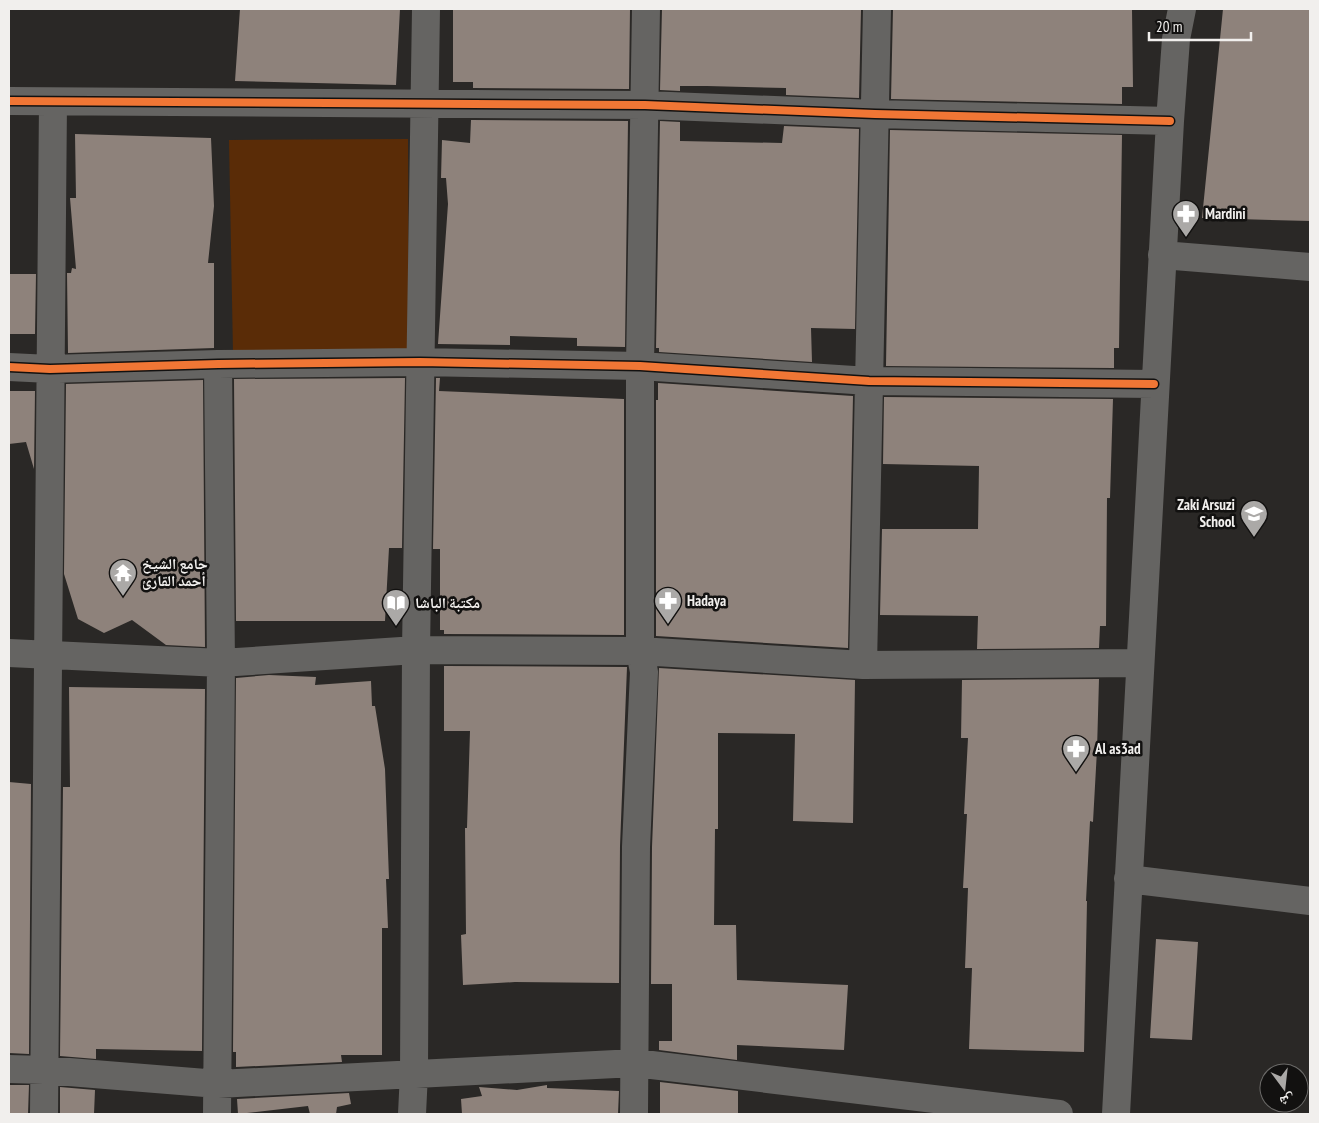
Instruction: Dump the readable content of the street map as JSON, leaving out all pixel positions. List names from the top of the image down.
{
  "places": {
    "pharmacy": ["Mardini", "Hadaya", "Al as3ad"],
    "school or university": ["Zaki Arsuzi School"],
    "temple": ["جامع الشيخ أحمد القارئ"],
    "library": ["مكتبة الباشا"]
  },
  "scale_bar": "20 m",
  "north": "bottom"
}
